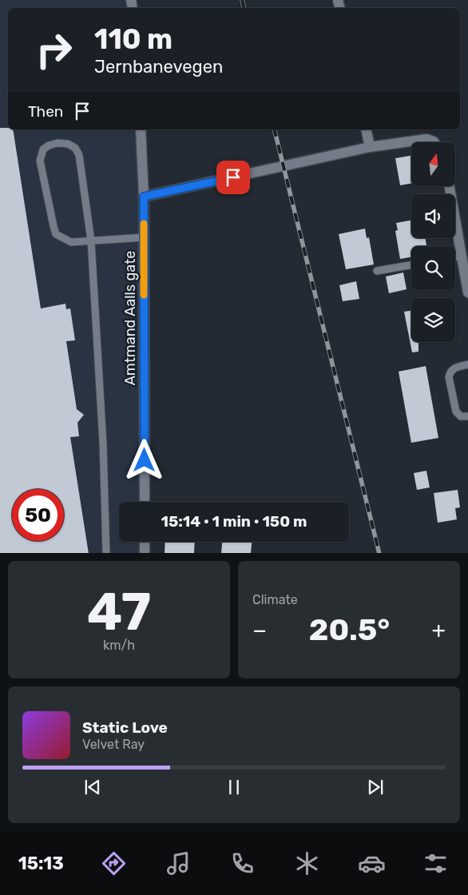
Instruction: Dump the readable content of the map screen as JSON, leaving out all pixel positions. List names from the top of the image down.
{
  "streets": {
    "street": ["Amtmand Aalls gate"]
  },
  "north": "top",
  "page": {
    "turn": ["110 m", "Jernbanevegen"],
    "then": "Then",
    "limit": "50",
    "trip": "15:14 · 1 min · 150 m",
    "tile": [
      ["47", "km/h"],
      "Climate"
    ],
    "heat": ["−", "20.5°", "+"],
    "song": ["Static Love", "Velvet Ray"],
    "tabs": "15:13"
  }
}
